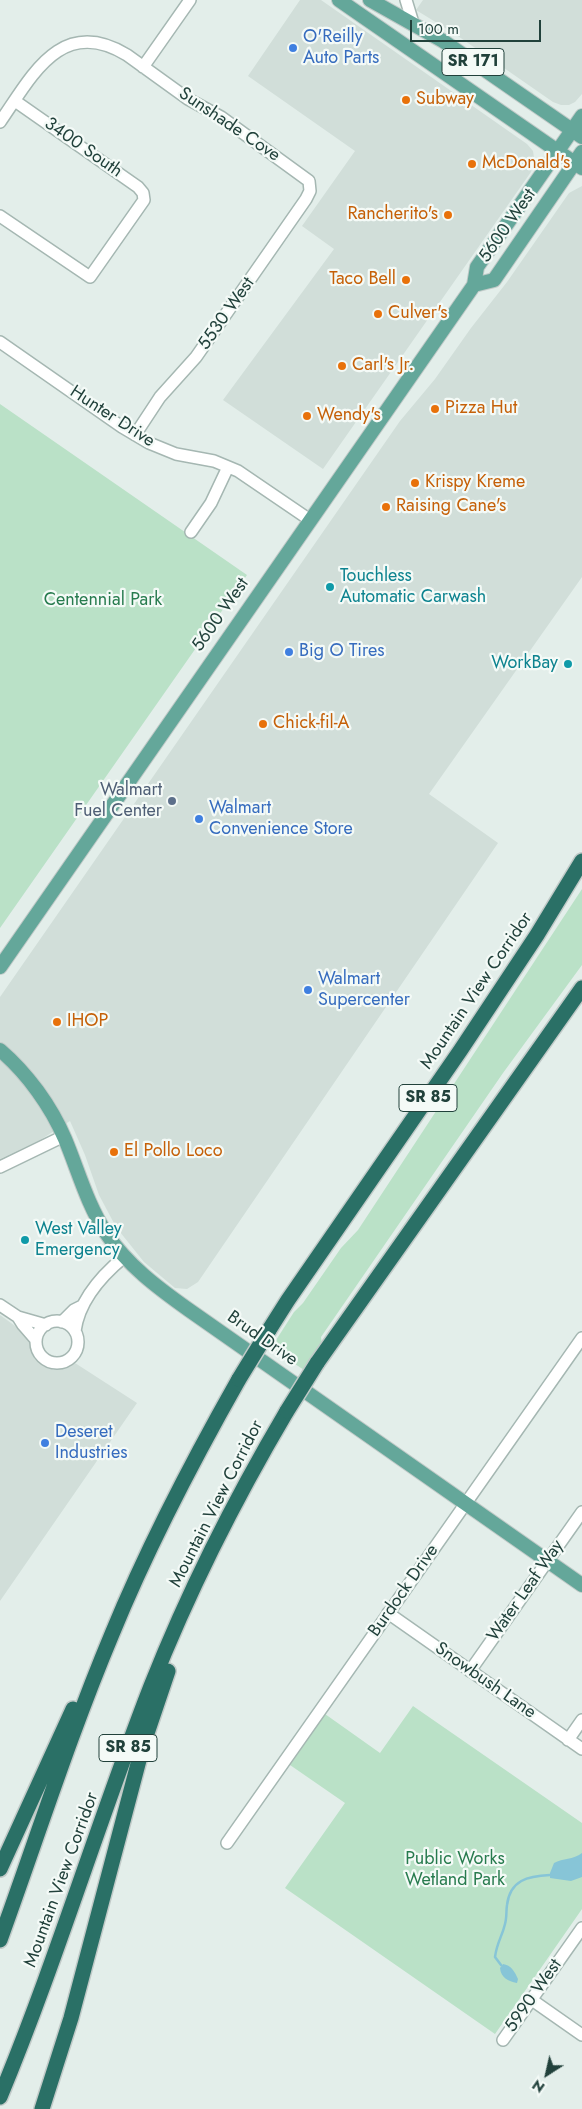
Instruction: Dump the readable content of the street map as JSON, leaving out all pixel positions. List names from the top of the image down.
{
  "streets": {
    "highway": ["Mountain View Corridor", "SR 85"],
    "main road": ["SR 171", "5600 West", "Brud Drive"],
    "street": [
      "Sunshade Cove",
      "3400 South",
      "5530 West",
      "Hunter Drive",
      "Burdock Drive",
      "Water Leaf Way",
      "Snowbush Lane",
      "5990 West"
    ]
  },
  "crossings": [
    ["SR 171", "5600 West"],
    ["Sunshade Cove", "3400 South"],
    ["Sunshade Cove", "5530 West"],
    ["5600 West", "Hunter Drive"],
    ["5530 West", "Hunter Drive"],
    ["Brud Drive", "Burdock Drive"],
    ["Brud Drive", "Water Leaf Way"],
    ["Burdock Drive", "Snowbush Lane"],
    ["Water Leaf Way", "Snowbush Lane"]
  ],
  "parks": ["Centennial Park", "Public Works Wetland Park"],
  "places": [
    "O'Reilly Auto Parts",
    "Subway",
    "McDonald's",
    "Rancherito's",
    "Taco Bell",
    "Culver's",
    "Carl's Jr.",
    "Pizza Hut",
    "Wendy's",
    "Krispy Kreme",
    "Raising Cane's",
    "Touchless Automatic Carwash",
    "Big O Tires",
    "WorkBay",
    "Chick-fil-A",
    "Walmart Fuel Center",
    "Walmart Convenience Store",
    "Walmart Supercenter",
    "IHOP",
    "El Pollo Loco",
    "West Valley Emergency",
    "Deseret Industries"
  ],
  "scale_bar": "100 m",
  "north": "bottom left"
}
